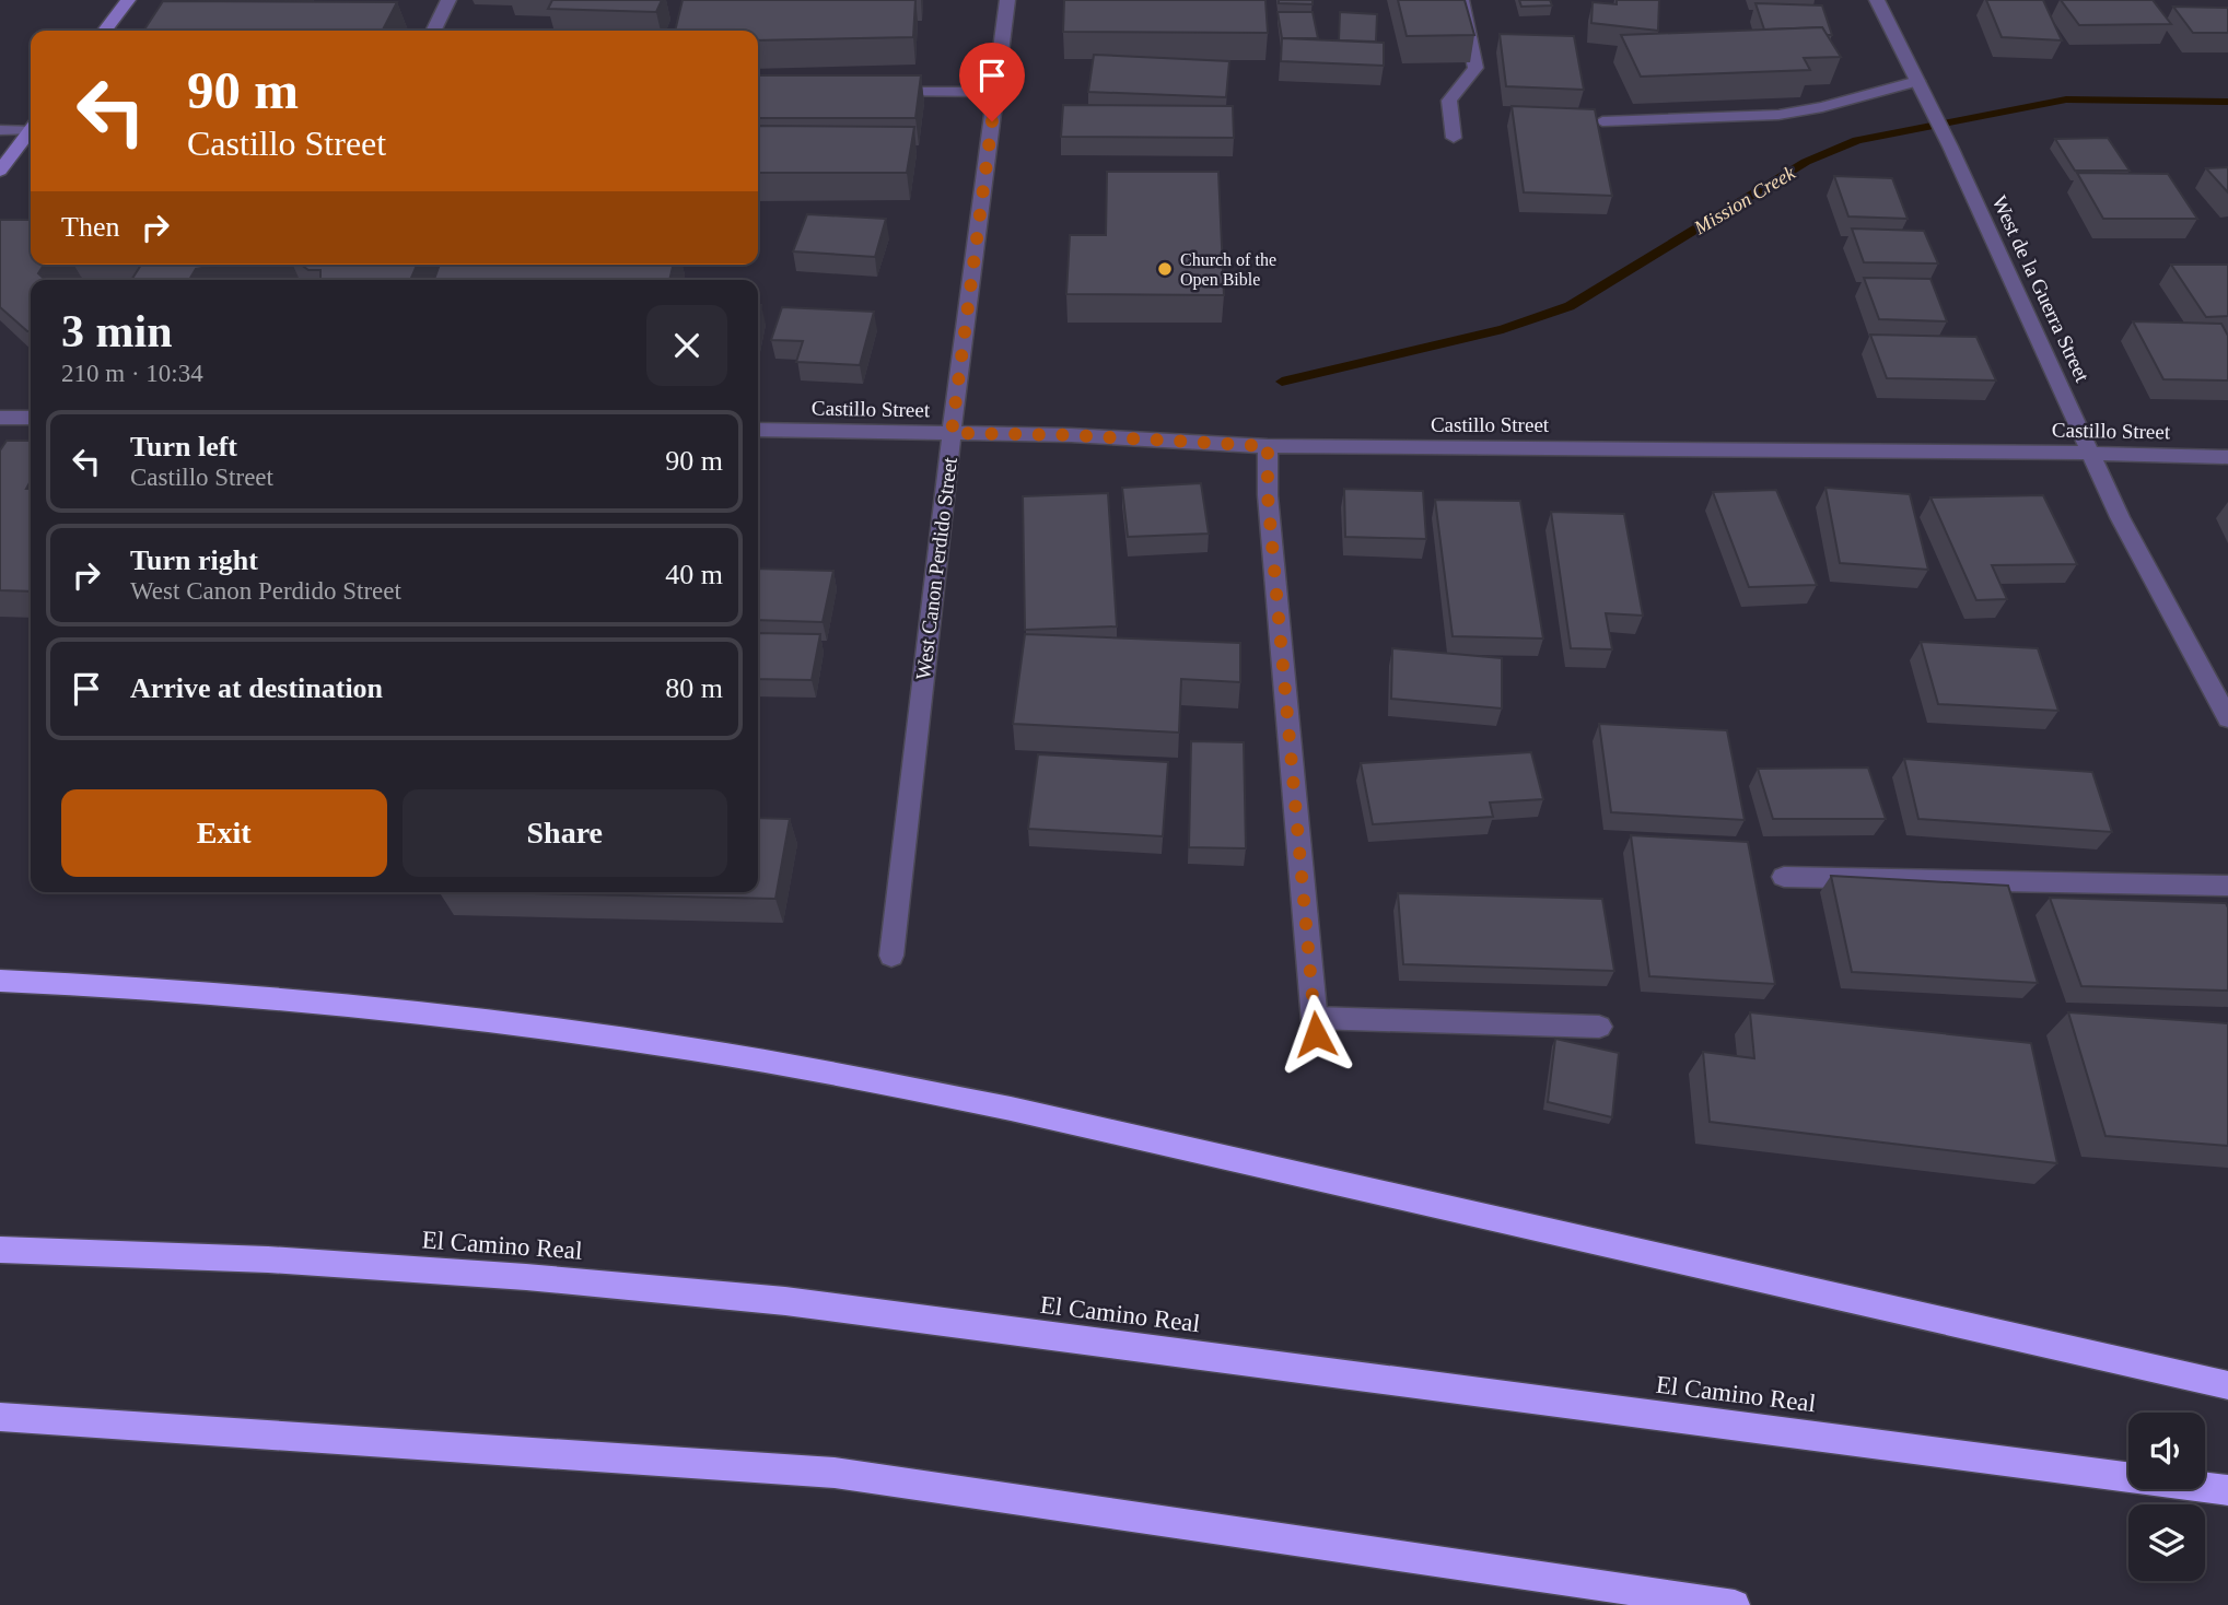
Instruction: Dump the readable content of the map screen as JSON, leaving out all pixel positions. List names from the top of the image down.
{
  "streets": {
    "highway": ["El Camino Real"],
    "street": ["West de la Guerra Street", "Castillo Street", "West Canon Perdido Street"]
  },
  "crossings": [
    ["West de la Guerra Street", "Castillo Street"],
    ["Castillo Street", "West Canon Perdido Street"]
  ],
  "water": ["Mission Creek"],
  "places": ["Church of the Open Bible"],
  "page": {
    "turn": ["90 m", "Castillo Street"],
    "then": "Then",
    "heading": ["3 min", "210 m · 10:34"],
    "list": [
      {
        "name": "Turn left",
        "note": "Castillo Street",
        "value": "90 m"
      },
      {
        "name": "Turn right",
        "note": "West Canon Perdido Street",
        "value": "40 m"
      },
      {
        "name": "Arrive at destination",
        "value": "80 m"
      }
    ],
    "buttons": ["Exit", "Share"]
  }
}
